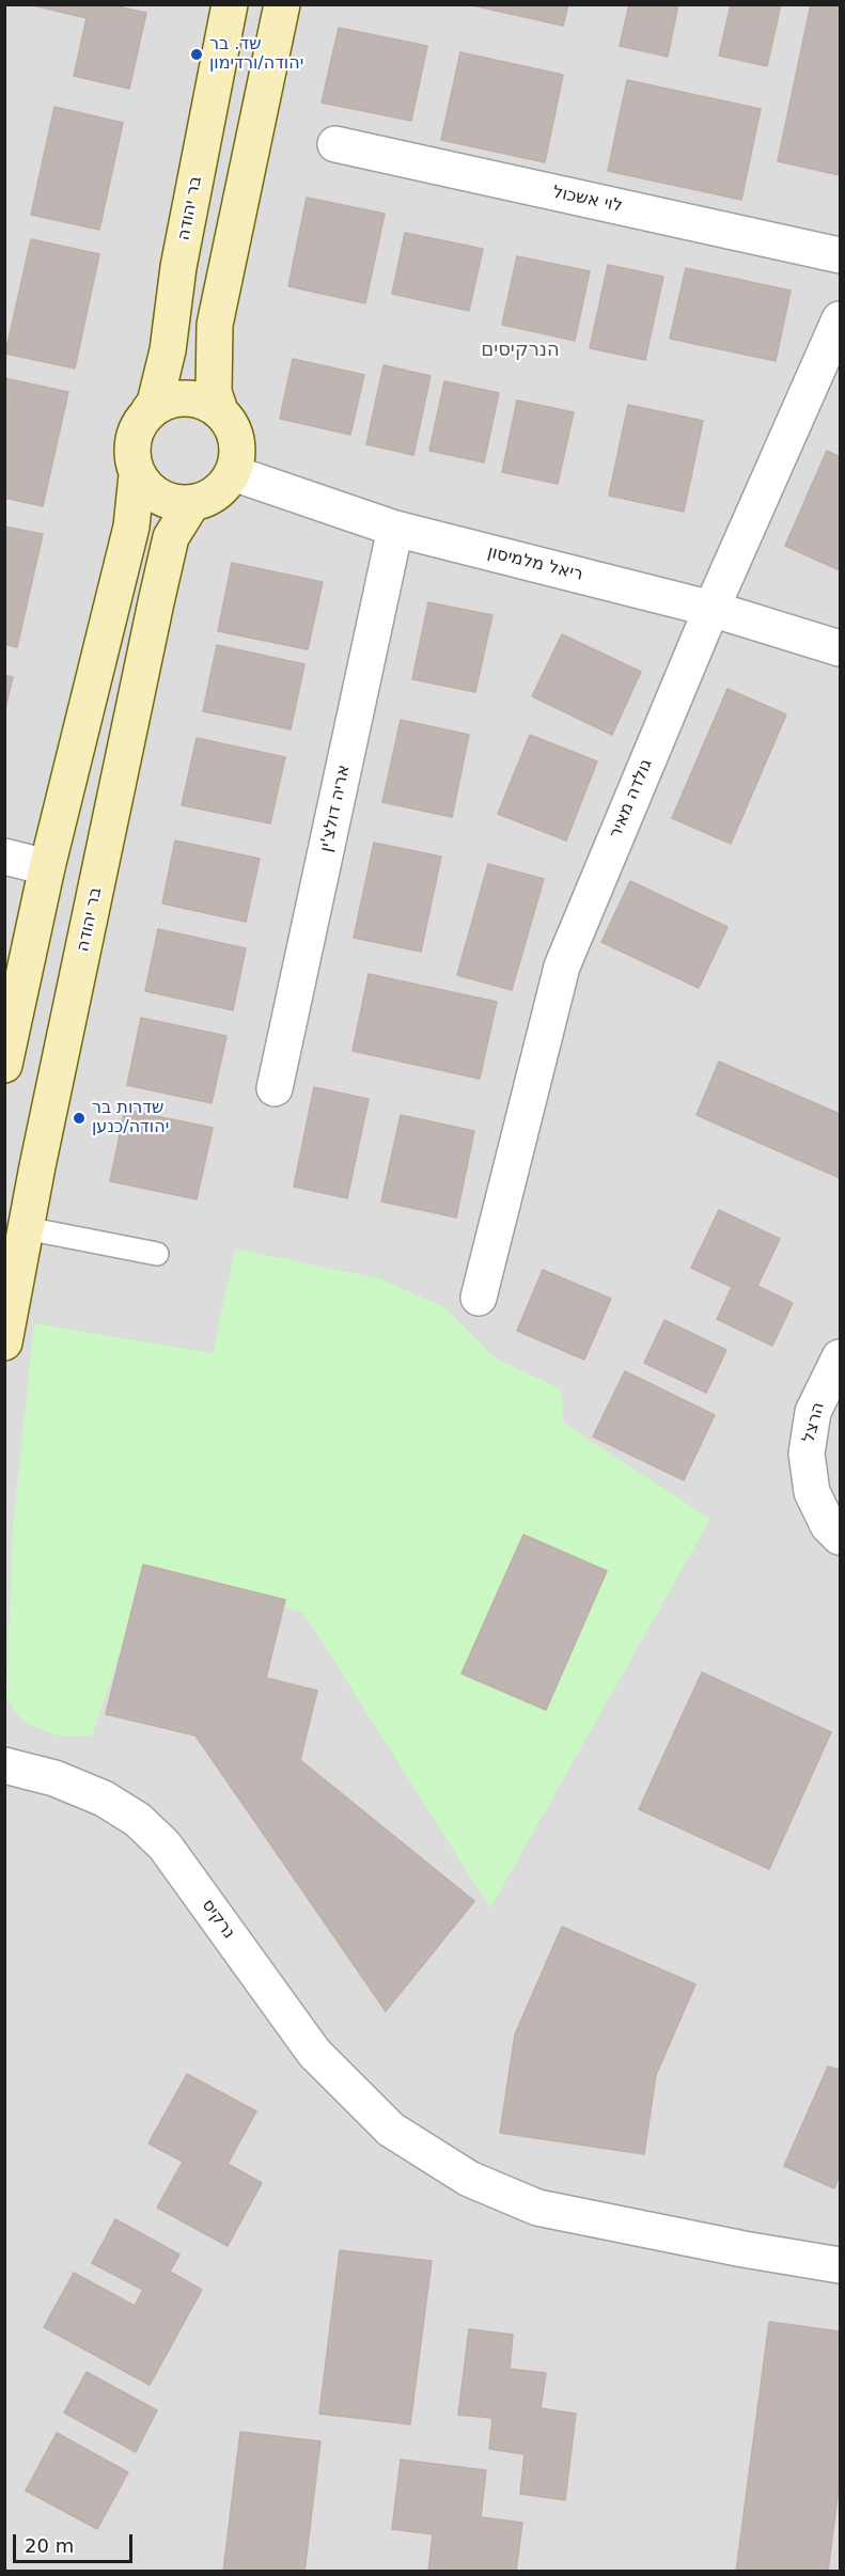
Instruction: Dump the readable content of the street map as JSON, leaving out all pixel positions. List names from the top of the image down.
{
  "streets": {
    "street": [
      "לוי אשכול",
      "בר יהודה",
      "ריאל מלמיסון",
      "גולדה מאיר",
      "אריה דולצ'ין",
      "הרצל",
      "נרקיס"
    ]
  },
  "crossings": [
    ["בר יהודה", "ריאל מלמיסון"],
    ["ריאל מלמיסון", "גולדה מאיר"],
    ["ריאל מלמיסון", "אריה דולצ'ין"]
  ],
  "districts": ["הנרקיסים"],
  "places": ["שד. בר יהודה/ורדימון", "שדרות בר יהודה/כנען"],
  "scale_bar": "20 m"
}
